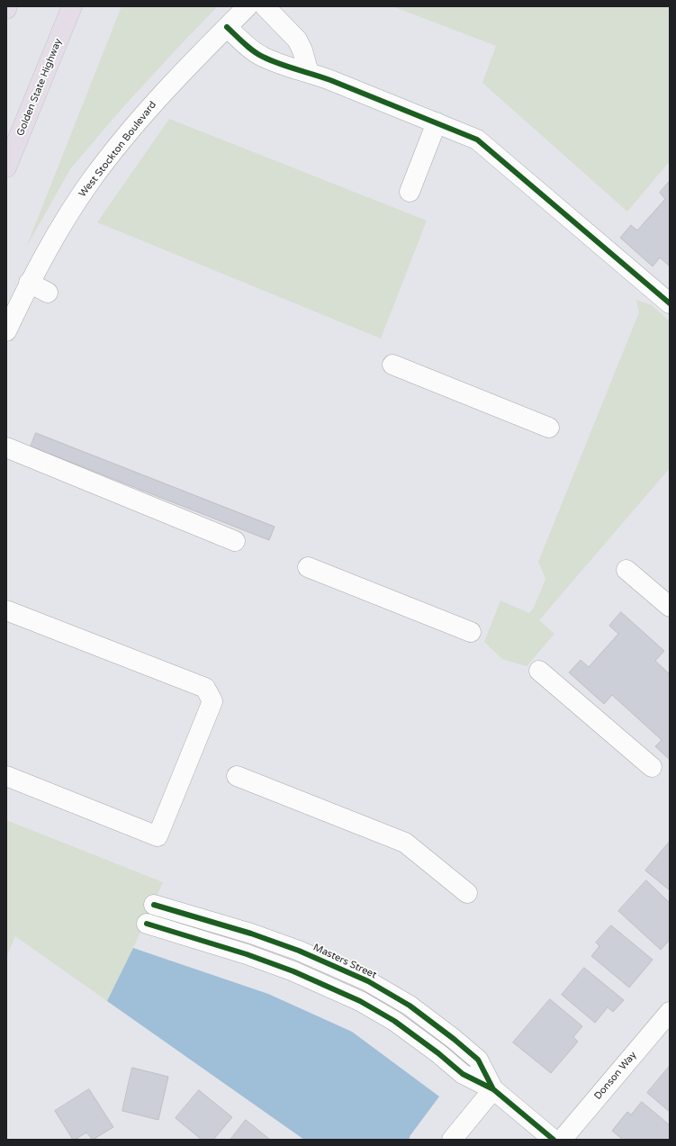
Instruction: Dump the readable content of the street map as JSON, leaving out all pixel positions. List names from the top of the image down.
{
  "streets": {
    "highway": ["Golden State Highway"],
    "street": ["West Stockton Boulevard", "Masters Street", "Donson Way"]
  }
}
